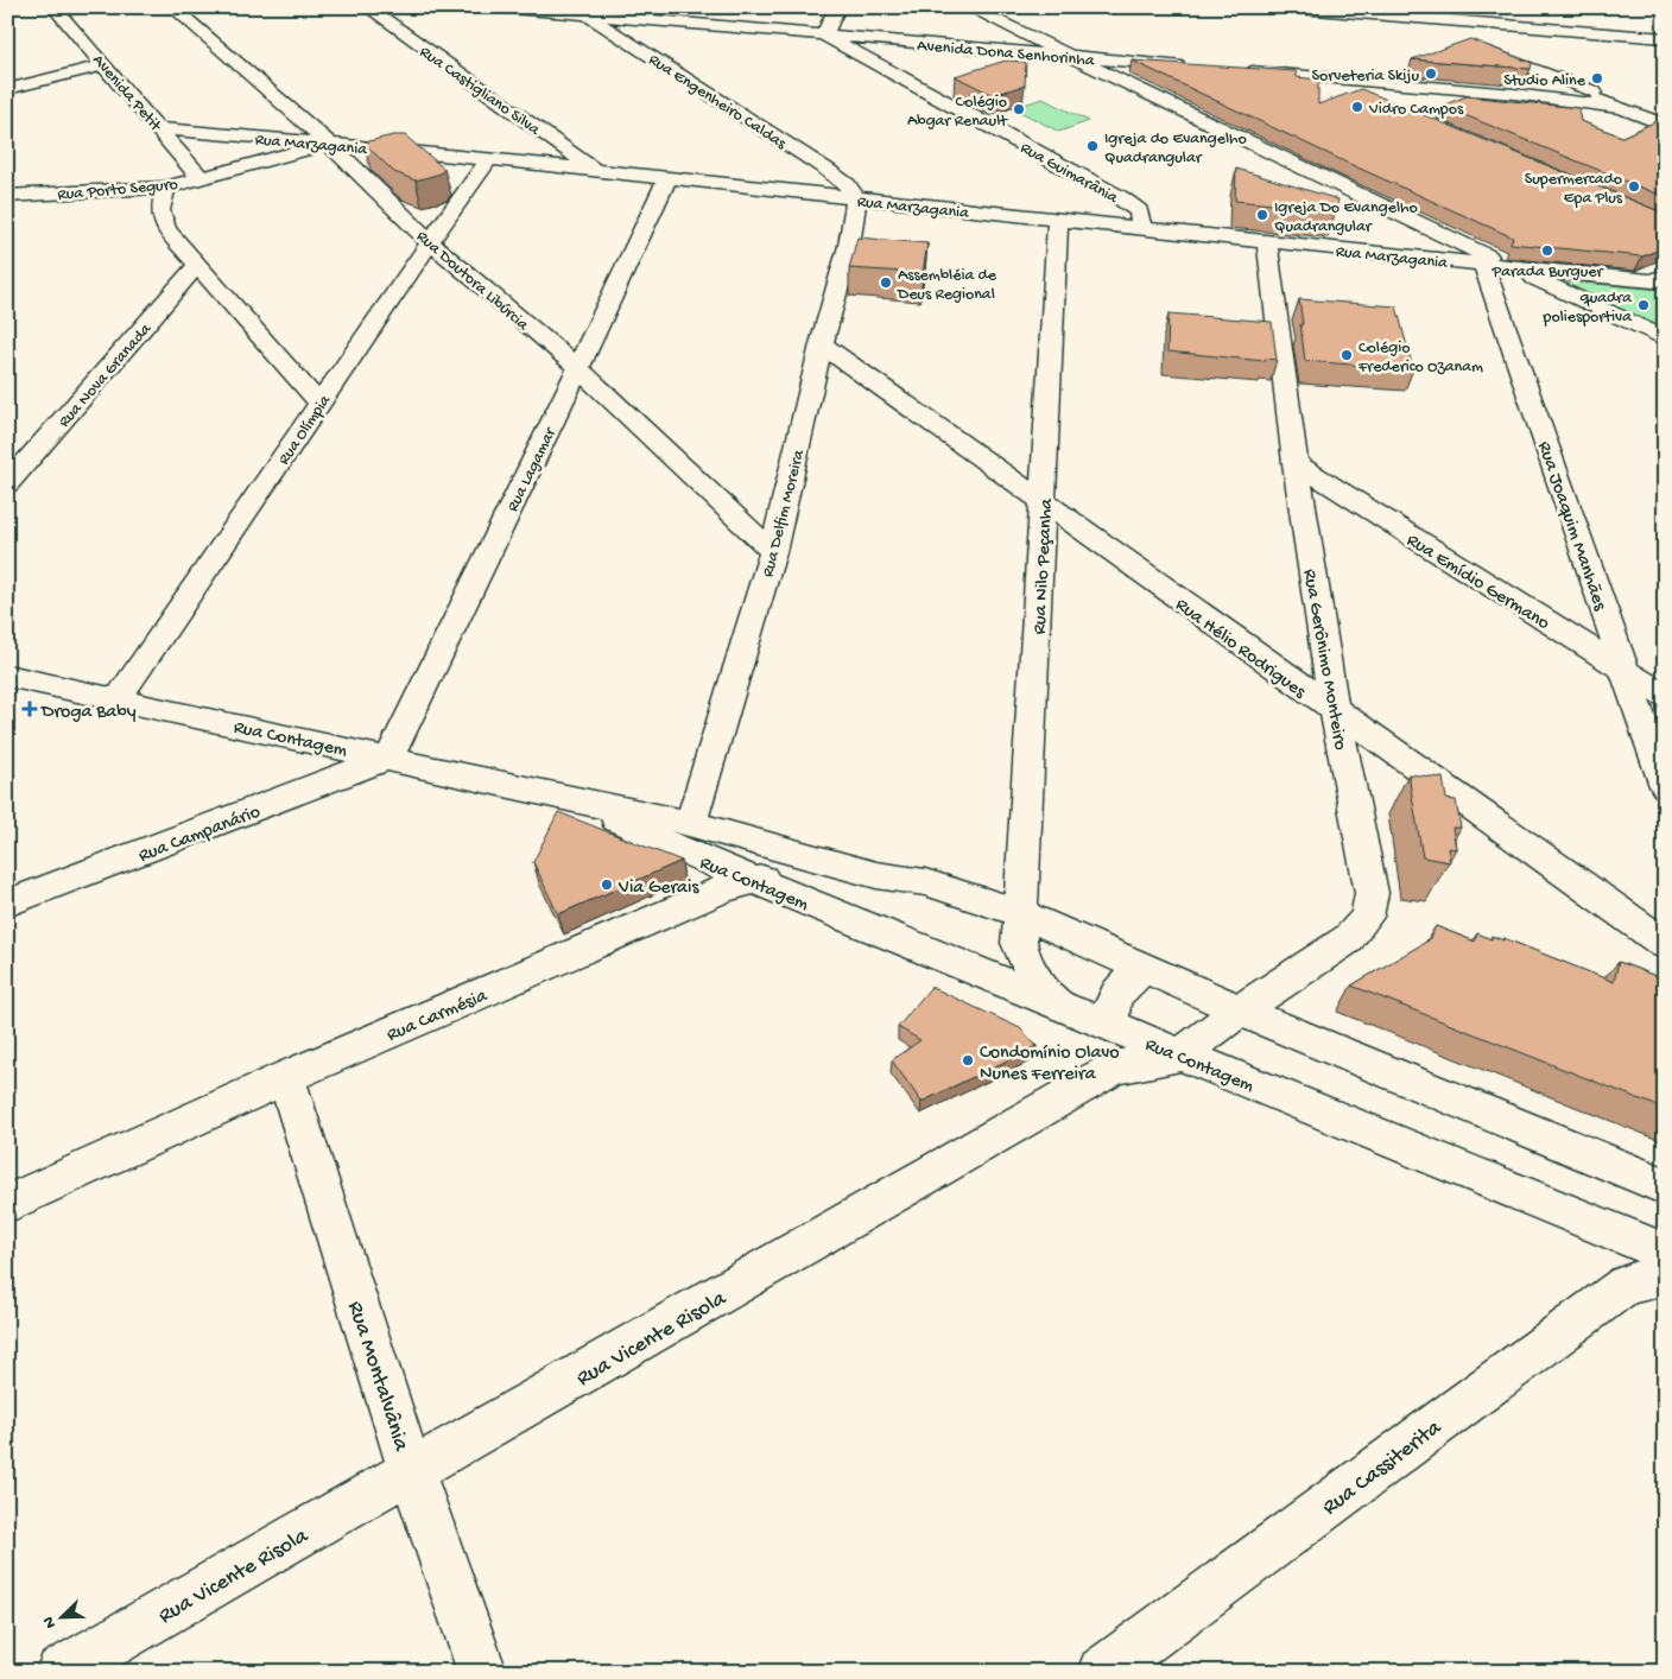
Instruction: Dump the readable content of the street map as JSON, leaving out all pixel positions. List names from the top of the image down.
{
  "streets": {
    "street": [
      "Avenida Dona Senhorinha",
      "Rua Castigliano Silva",
      "Avenida Petit",
      "Rua Engenheiro Caldas",
      "Rua Marzagania",
      "Rua Guimarânia",
      "Rua Porto Seguro",
      "Rua Doutora Libúrcia",
      "Rua Nova Granada",
      "Rua Olímpia",
      "Rua Lagamar",
      "Rua Delfim Moreira",
      "Rua Joaquim Manhães",
      "Rua Nilo Peçanha",
      "Rua Emídio Germano",
      "Rua Hélio Rodrigues",
      "Rua Gerônimo Monteiro",
      "Rua Contagem",
      "Rua Campanário",
      "Rua Carmésia",
      "Rua Vicente Risola",
      "Rua Montalvânia",
      "Rua Cassiterita"
    ]
  },
  "crossings": [
    ["Avenida Dona Senhorinha", "Rua Engenheiro Caldas"],
    ["Avenida Dona Senhorinha", "Rua Guimarânia"],
    ["Rua Castigliano Silva", "Rua Marzagania"],
    ["Avenida Petit", "Rua Marzagania"],
    ["Avenida Petit", "Rua Porto Seguro"],
    ["Rua Engenheiro Caldas", "Rua Marzagania"],
    ["Rua Engenheiro Caldas", "Rua Delfim Moreira"],
    ["Rua Marzagania", "Rua Guimarânia"],
    ["Rua Marzagania", "Rua Porto Seguro"],
    ["Rua Marzagania", "Rua Doutora Libúrcia"],
    ["Rua Marzagania", "Rua Olímpia"],
    ["Rua Marzagania", "Rua Lagamar"],
    ["Rua Marzagania", "Rua Delfim Moreira"],
    ["Rua Marzagania", "Rua Joaquim Manhães"],
    ["Rua Marzagania", "Rua Nilo Peçanha"],
    ["Rua Marzagania", "Rua Gerônimo Monteiro"],
    ["Rua Porto Seguro", "Rua Doutora Libúrcia"],
    ["Rua Doutora Libúrcia", "Rua Olímpia"],
    ["Rua Doutora Libúrcia", "Rua Lagamar"],
    ["Rua Doutora Libúrcia", "Rua Delfim Moreira"],
    ["Rua Olímpia", "Rua Contagem"],
    ["Rua Lagamar", "Rua Contagem"],
    ["Rua Lagamar", "Rua Campanário"],
    ["Rua Delfim Moreira", "Rua Hélio Rodrigues"],
    ["Rua Delfim Moreira", "Rua Contagem"],
    ["Rua Joaquim Manhães", "Rua Emídio Germano"],
    ["Rua Nilo Peçanha", "Rua Hélio Rodrigues"],
    ["Rua Nilo Peçanha", "Rua Contagem"],
    ["Rua Emídio Germano", "Rua Gerônimo Monteiro"],
    ["Rua Hélio Rodrigues", "Rua Gerônimo Monteiro"],
    ["Rua Gerônimo Monteiro", "Rua Contagem"],
    ["Rua Gerônimo Monteiro", "Rua Vicente Risola"],
    ["Rua Contagem", "Rua Campanário"],
    ["Rua Contagem", "Rua Carmésia"],
    ["Rua Contagem", "Rua Vicente Risola"],
    ["Rua Carmésia", "Rua Montalvânia"],
    ["Rua Vicente Risola", "Rua Montalvânia"]
  ],
  "places": {
    "other": [
      "Sorveteria Skiju",
      "Studio Aline",
      "Vidro Campos",
      "Colégio Abgar Renault",
      "Igreja do Evangelho Quadrangular",
      "Supermercado Epa Plus",
      "Igreja Do Evangelho Quadrangular",
      "Parada Burguer",
      "Assembléia de Deus Regional",
      "quadra poliesportiva",
      "Colégio Frederico Ozanam",
      "Via Gerais",
      "Condomínio Olavo Nunes Ferreira"
    ],
    "health": ["Droga Baby"]
  },
  "north": "bottom left"
}
